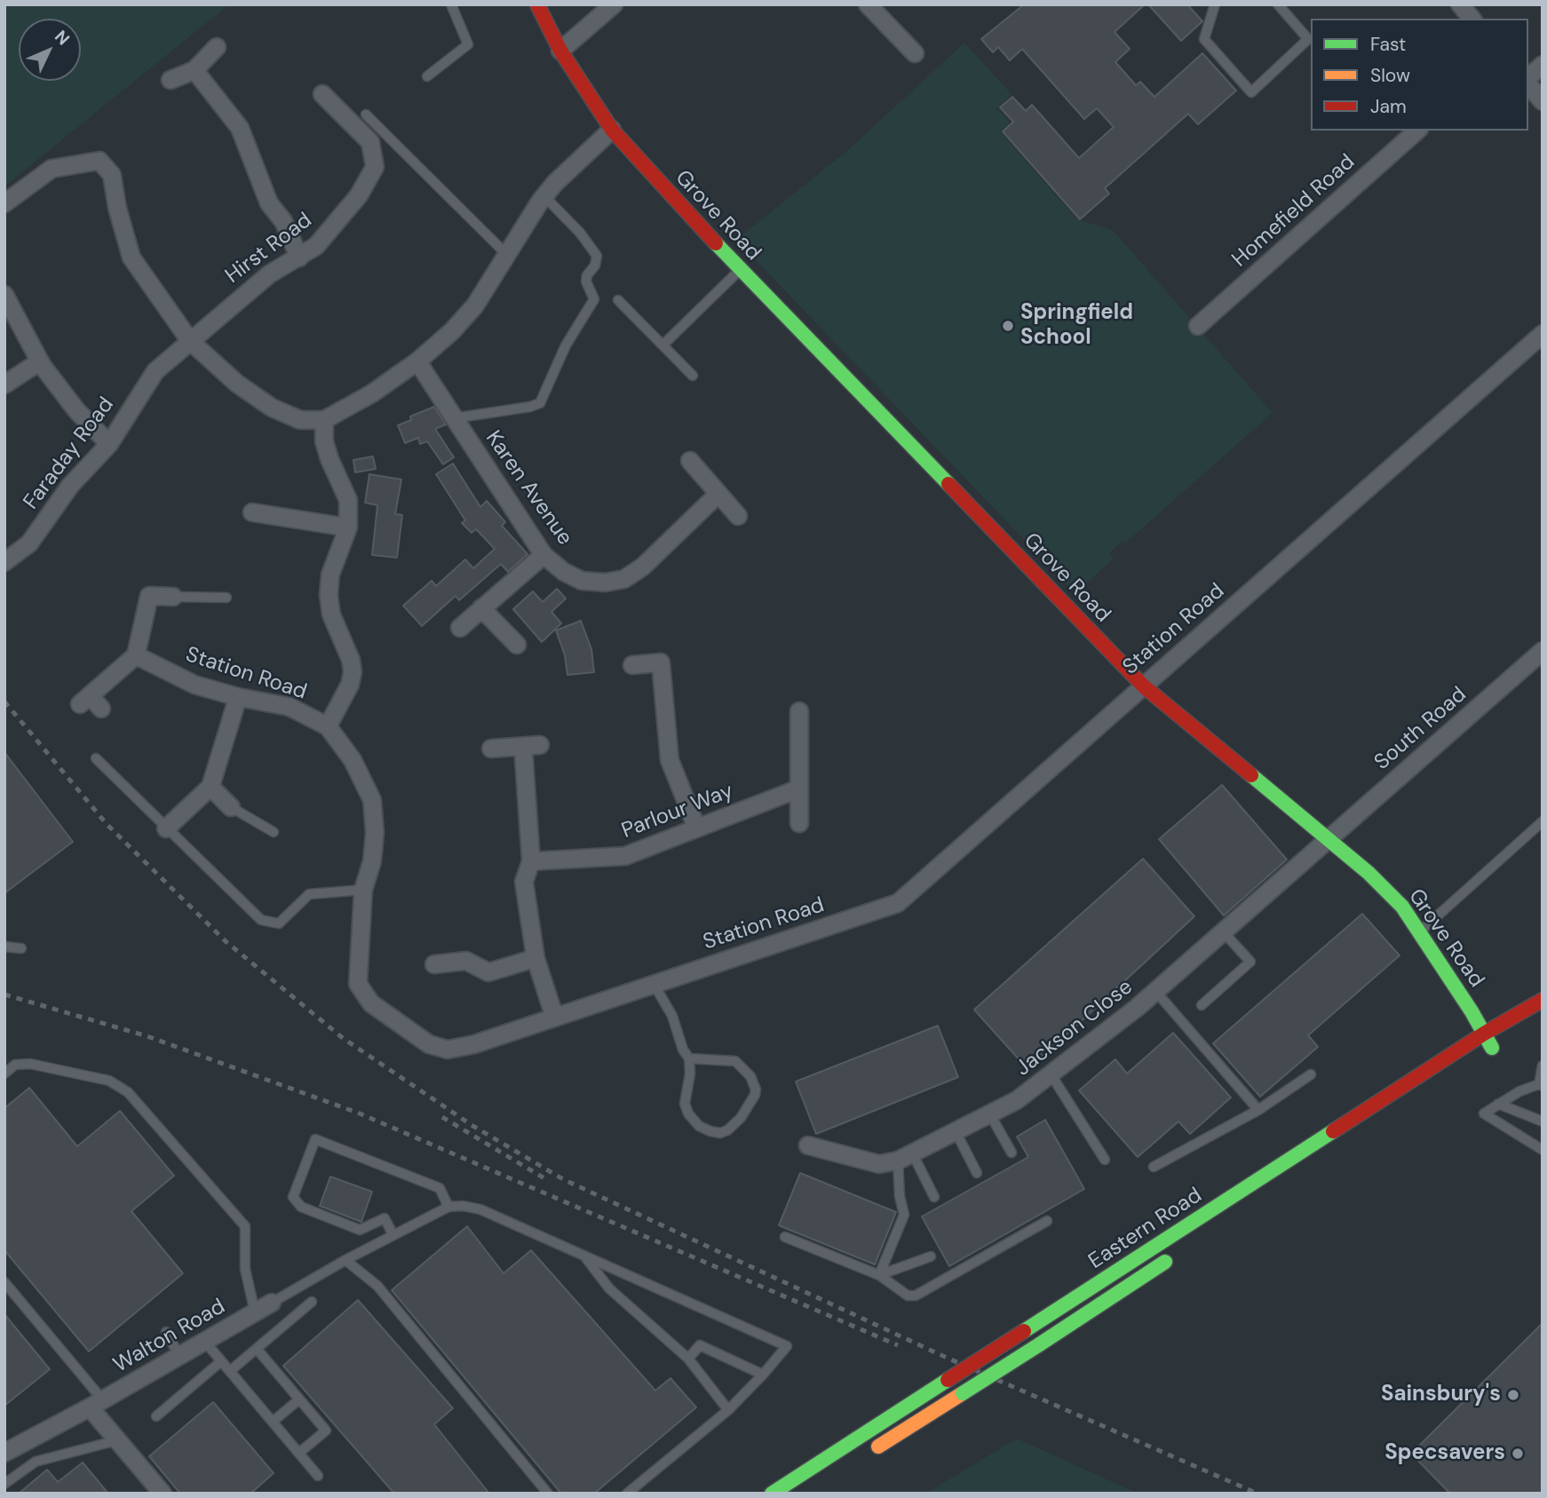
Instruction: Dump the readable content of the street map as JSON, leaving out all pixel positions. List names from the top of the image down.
{
  "streets": {
    "street": [
      "Homefield Road",
      "Grove Road",
      "Hirst Road",
      "Faraday Road",
      "Karen Avenue",
      "Station Road",
      "South Road",
      "Parlour Way",
      "Jackson Close",
      "Eastern Road",
      "Walton Road"
    ]
  },
  "crossings": [
    ["Grove Road", "Station Road"],
    ["Grove Road", "South Road"],
    ["Grove Road", "Jackson Close"],
    ["Grove Road", "Eastern Road"],
    ["Hirst Road", "Faraday Road"],
    ["South Road", "Jackson Close"]
  ],
  "places": ["Springfield School", "Sainsbury's", "Specsavers"],
  "legend": ["Fast", "Slow", "Jam"],
  "north": "top right"
}
